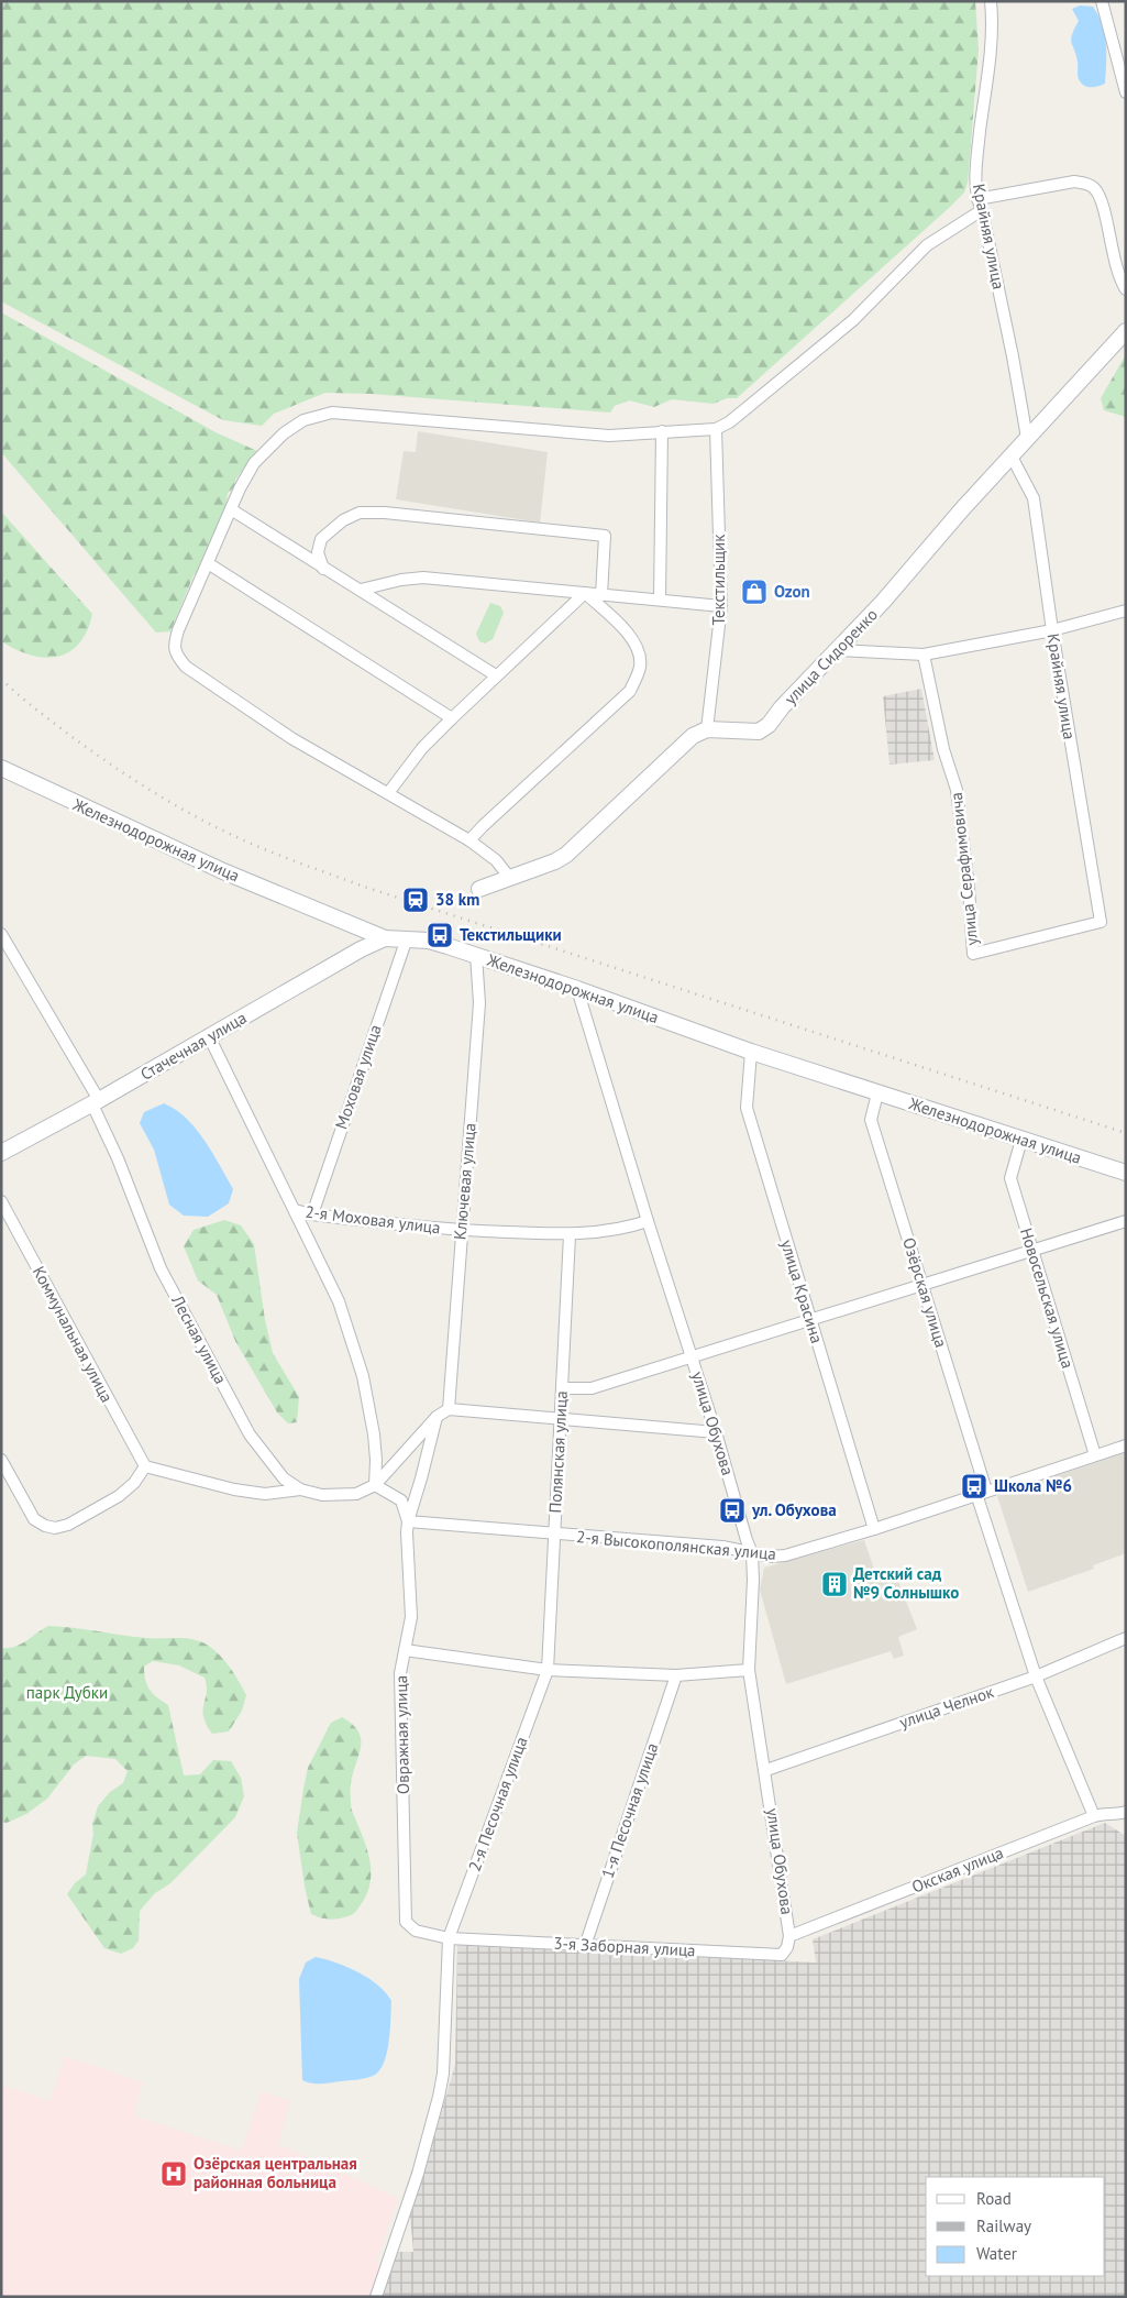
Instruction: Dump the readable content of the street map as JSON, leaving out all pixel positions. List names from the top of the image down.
{
  "streets": {
    "street": [
      "Крайняя улица",
      "Текстильщик",
      "улица Сидоренко",
      "Железнодорожная улица",
      "улица Серафимовича",
      "Стачечная улица",
      "Моховая улица",
      "Ключевая улица",
      "2-я Моховая улица",
      "улица Красина",
      "Озёрская улица",
      "Новосельская улица",
      "Коммунальная улица",
      "Лесная улица",
      "улица Обухова",
      "Полянская улица",
      "2-я Высокополянская улица",
      "улица Челнок",
      "Овражная улица",
      "2-я Песочная улица",
      "1-я Песочная улица",
      "Окская улица",
      "3-я Заборная улица"
    ]
  },
  "crossings": [
    ["Крайняя улица", "улица Сидоренко"],
    ["Крайняя улица", "улица Серафимовича"],
    ["Текстильщик", "улица Сидоренко"],
    ["Железнодорожная улица", "Стачечная улица"],
    ["Железнодорожная улица", "Моховая улица"],
    ["Железнодорожная улица", "Ключевая улица"],
    ["Железнодорожная улица", "улица Красина"],
    ["Железнодорожная улица", "Озёрская улица"],
    ["Железнодорожная улица", "Новосельская улица"],
    ["Железнодорожная улица", "улица Обухова"],
    ["Стачечная улица", "Лесная улица"],
    ["Моховая улица", "2-я Моховая улица"],
    ["Ключевая улица", "2-я Моховая улица"],
    ["Ключевая улица", "Лесная улица"],
    ["2-я Моховая улица", "улица Обухова"],
    ["2-я Моховая улица", "Полянская улица"],
    ["улица Красина", "2-я Высокополянская улица"],
    ["Озёрская улица", "2-я Высокополянская улица"],
    ["Озёрская улица", "улица Челнок"],
    ["Озёрская улица", "Окская улица"],
    ["Новосельская улица", "2-я Высокополянская улица"],
    ["Лесная улица", "Овражная улица"],
    ["улица Обухова", "2-я Высокополянская улица"],
    ["улица Обухова", "улица Челнок"],
    ["улица Обухова", "Окская улица"],
    ["улица Обухова", "3-я Заборная улица"],
    ["Полянская улица", "2-я Высокополянская улица"],
    ["Полянская улица", "2-я Песочная улица"],
    ["2-я Высокополянская улица", "Овражная улица"],
    ["Овражная улица", "2-я Песочная улица"],
    ["Овражная улица", "3-я Заборная улица"],
    ["2-я Песочная улица", "3-я Заборная улица"],
    ["1-я Песочная улица", "3-я Заборная улица"],
    ["Окская улица", "3-я Заборная улица"]
  ],
  "parks": ["парк Дубки"],
  "places": {
    "shop": ["Ozon"],
    "station": ["38 km"],
    "bus stop": ["Текстильщики", "Школа №6", "ул. Обухова"],
    "building": ["Детский сад №9 Солнышко"],
    "hospital": ["Озёрская центральная районная больница"]
  },
  "legend": ["Road", "Railway", "Water"]
}
